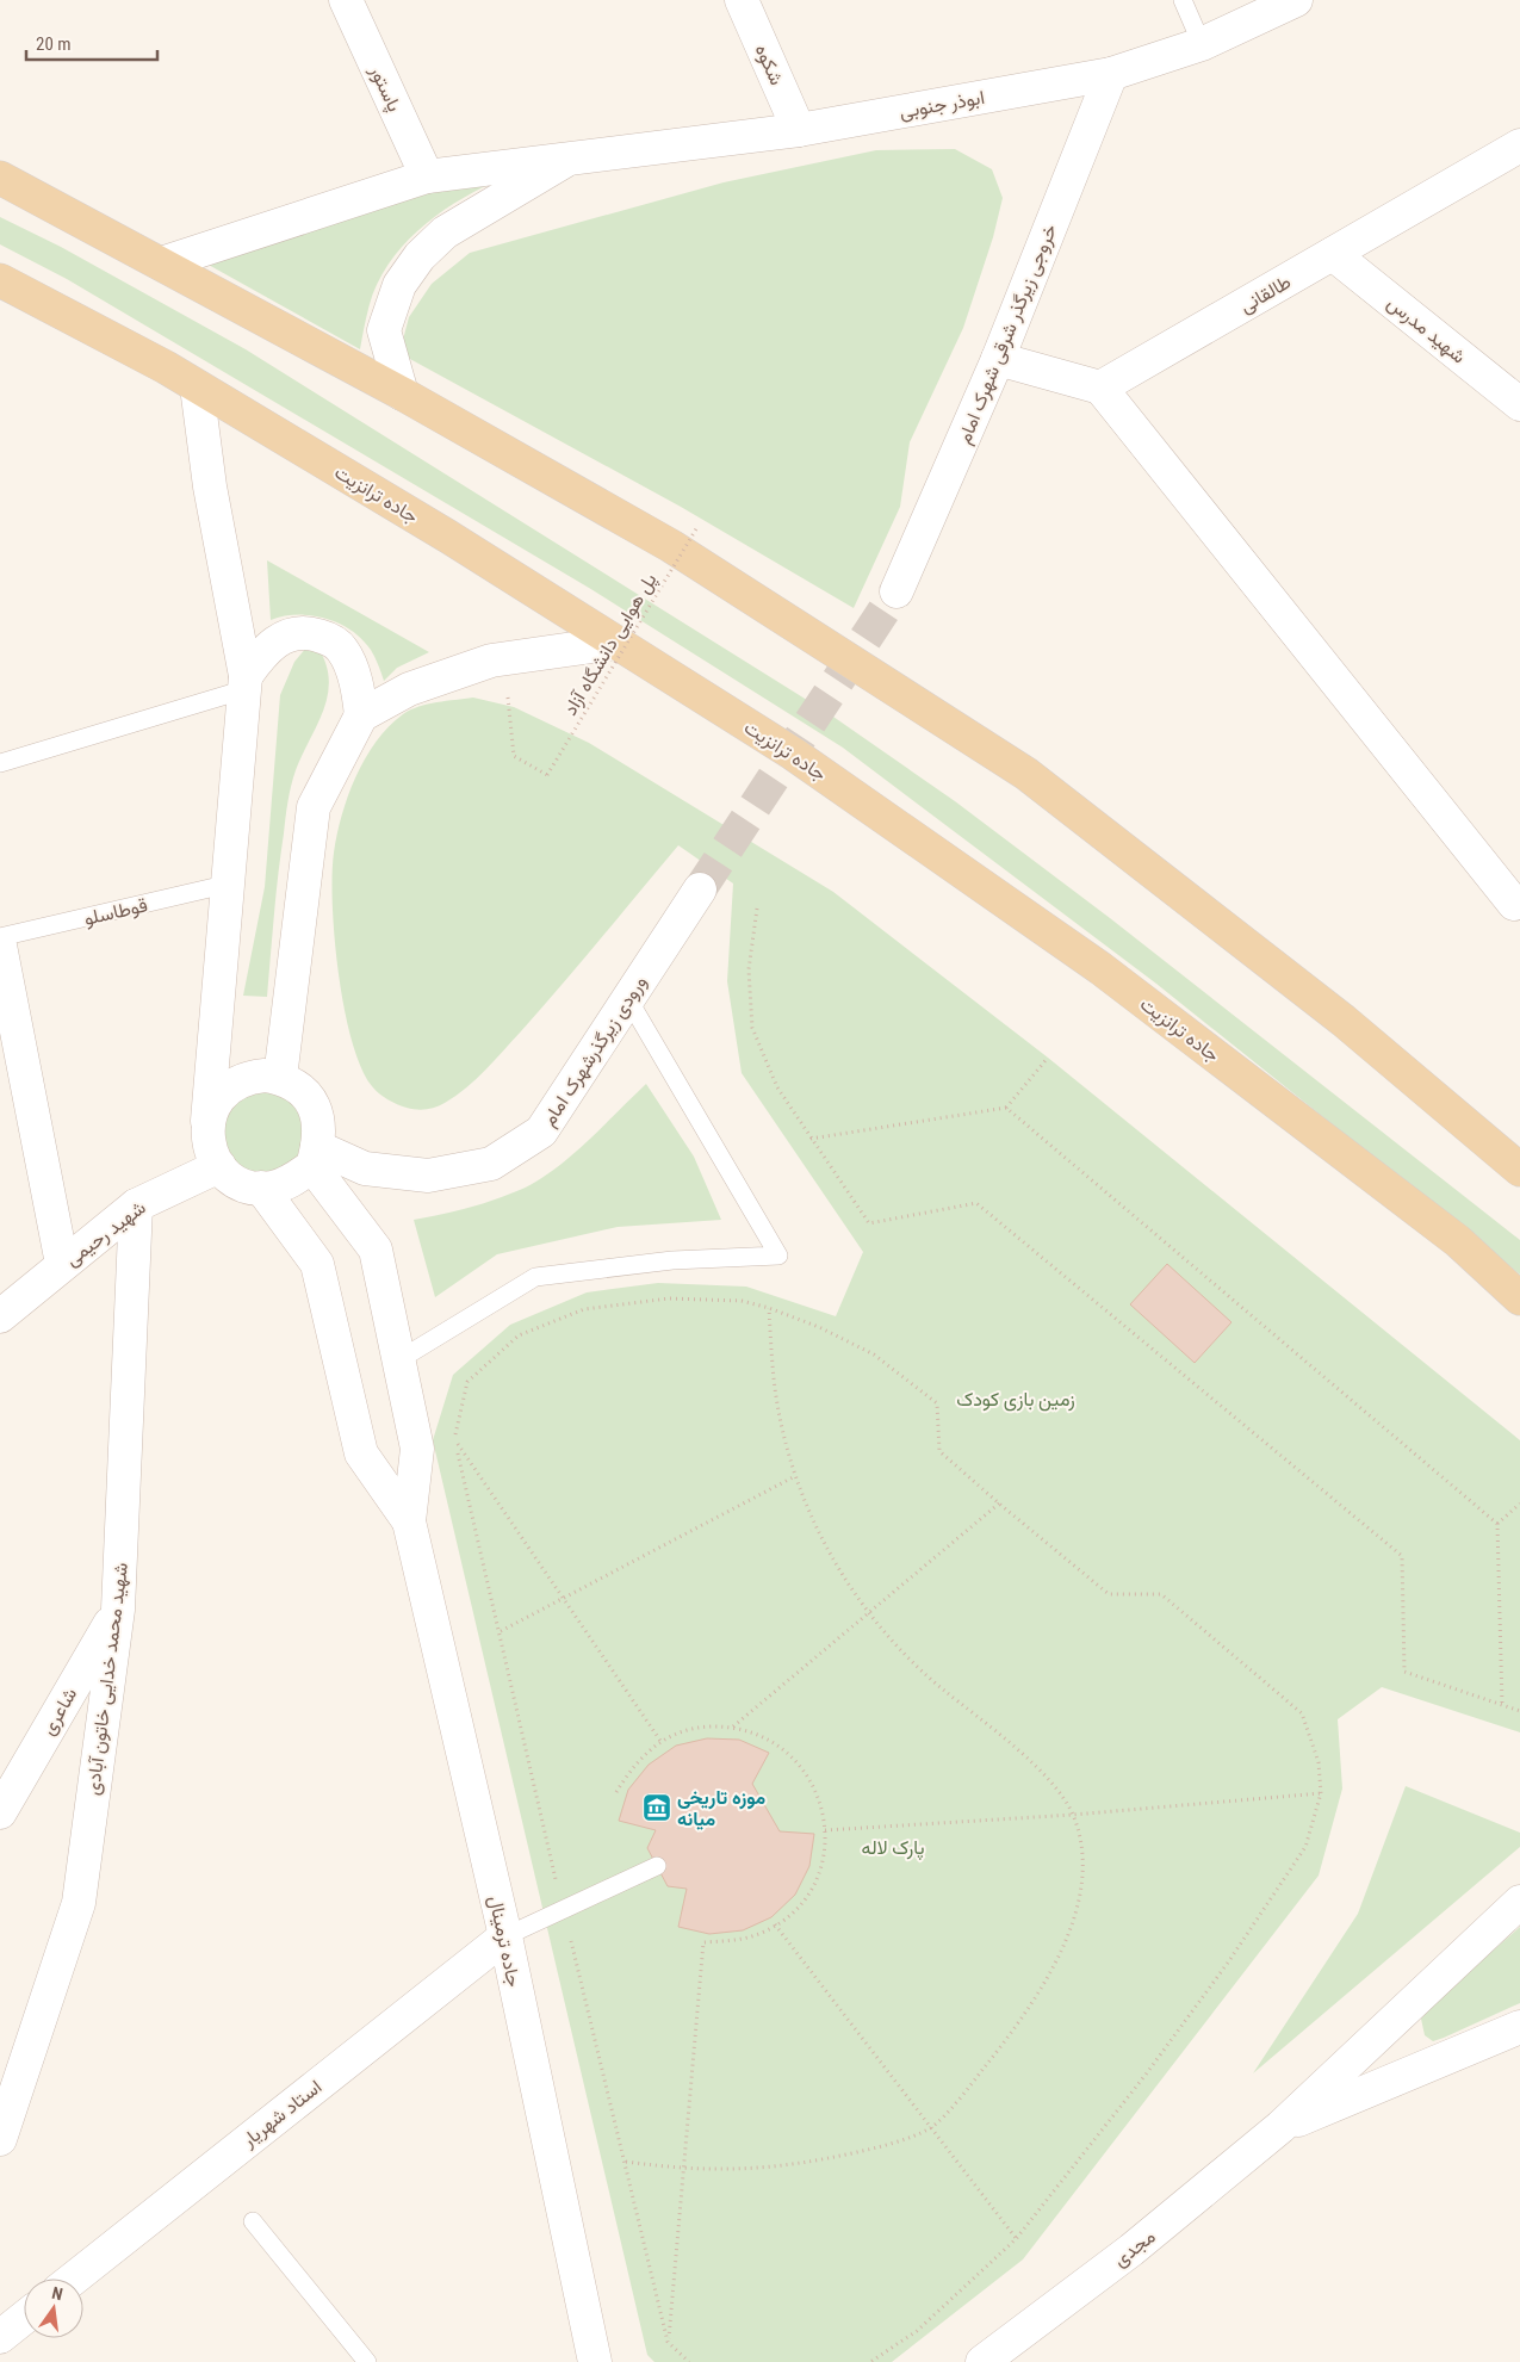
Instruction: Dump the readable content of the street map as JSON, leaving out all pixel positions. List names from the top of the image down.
{
  "streets": {
    "main road": ["جاده ترانزیت"],
    "street": [
      "شکوه",
      "پاستور",
      "ابوذر جنوبی",
      "طالقانی",
      "شهید مدرس",
      "خروجی زیرگذر شرقی شهرک امام",
      "ورودی زیرگذرشهرک امام",
      "شهید رحیمی",
      "شهید محمد خدایی خاتون آبادی",
      "شاعری",
      "جاده ترمینال",
      "استاد شهریار",
      "مجدی"
    ],
    "lane": ["قوطاسلو"],
    "path": ["پل هوایی دانشگاه آزاد"]
  },
  "crossings": [
    ["شکوه", "ابوذر جنوبی"],
    ["پاستور", "ابوذر جنوبی"],
    ["ابوذر جنوبی", "خروجی زیرگذر شرقی شهرک امام"],
    ["طالقانی", "شهید مدرس"],
    ["ورودی زیرگذرشهرک امام", "شهید رحیمی"],
    ["شهید رحیمی", "شهید محمد خدایی خاتون آبادی"],
    ["شهید محمد خدایی خاتون آبادی", "شاعری"],
    ["جاده ترمینال", "استاد شهریار"]
  ],
  "parks": ["زمین بازی کودک", "پارک لاله"],
  "places": {
    "museum": ["موزه تاریخی میانه"]
  },
  "scale_bar": "20 m",
  "north": "top"
}
